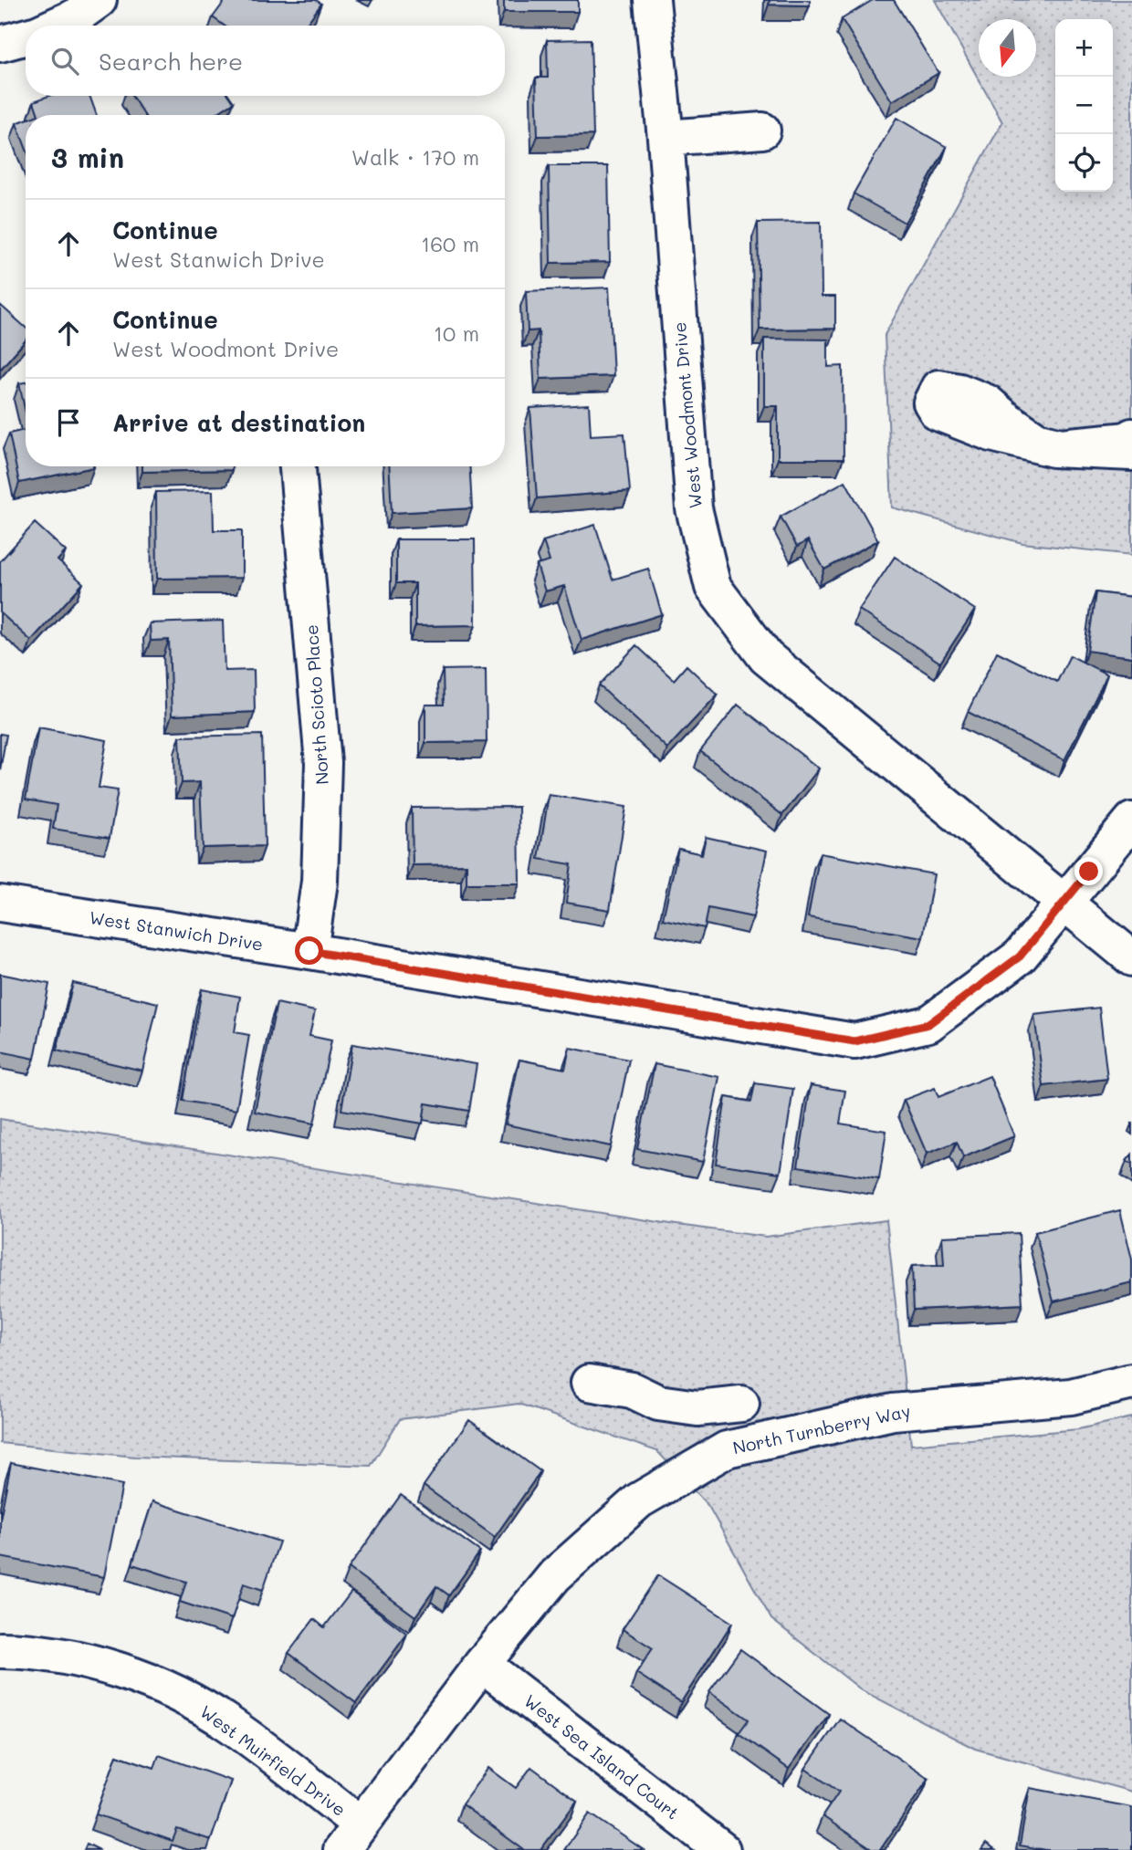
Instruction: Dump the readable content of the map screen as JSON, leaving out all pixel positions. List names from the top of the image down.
{
  "streets": {
    "street": [
      "West Woodmont Drive",
      "North Scioto Place",
      "West Stanwich Drive",
      "North Turnberry Way",
      "West Sea Island Court",
      "West Muirfield Drive"
    ]
  },
  "crossings": [
    ["West Woodmont Drive", "West Stanwich Drive"],
    ["North Scioto Place", "West Stanwich Drive"],
    ["North Turnberry Way", "West Sea Island Court"],
    ["North Turnberry Way", "West Muirfield Drive"]
  ],
  "north": "bottom",
  "page": {
    "map_buttons": ["+", "−"],
    "search": "Search here",
    "heading": ["3 min", "Walk · 170 m"],
    "list": [
      ["Continue", "West Stanwich Drive", "160 m"],
      ["Continue", "West Woodmont Drive", "10 m"],
      "Arrive at destination"
    ]
  }
}
